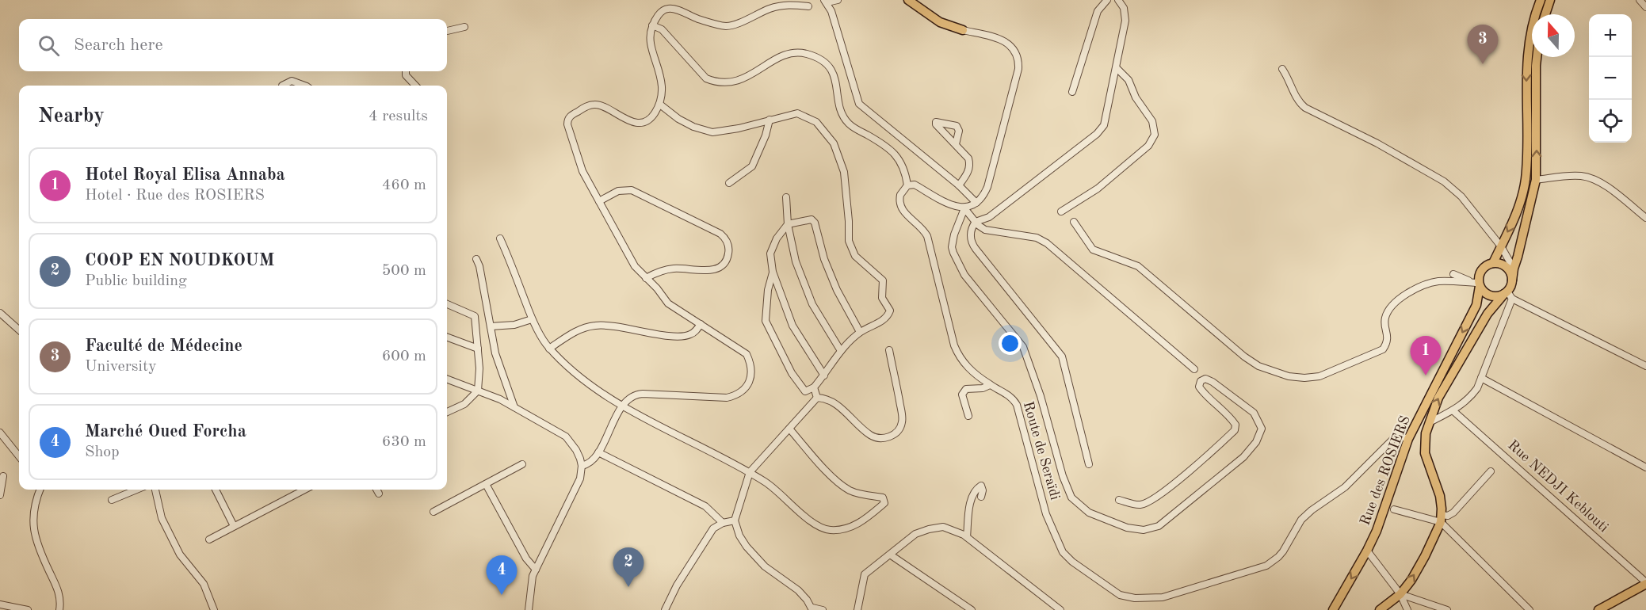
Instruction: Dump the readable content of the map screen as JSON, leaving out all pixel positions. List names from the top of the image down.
{
  "streets": {
    "main road": ["Rue des ROSIERS"],
    "street": ["Route de Seraïdi", "Rue NEDJI Keblouti"]
  },
  "crossings": [
    ["Route de Seraïdi", "Rue des ROSIERS"]
  ],
  "north": "top",
  "page": {
    "map_buttons": ["+", "−"],
    "search": "Search here",
    "pins": [
      "3",
      "1",
      "2",
      "4"
    ],
    "heading": ["Nearby", "4 results"],
    "list": [
      {
        "mark": "1",
        "name": "Hotel Royal Elisa Annaba",
        "note": "Hotel · Rue des ROSIERS",
        "value": "460 m"
      },
      {
        "mark": "2",
        "name": "COOP EN NOUDKOUM",
        "note": "Public building",
        "value": "500 m"
      },
      {
        "mark": "3",
        "name": "Faculté de Médecine",
        "note": "University",
        "value": "600 m"
      },
      {
        "mark": "4",
        "name": "Marché Oued Forcha",
        "note": "Shop",
        "value": "630 m"
      }
    ]
  }
}
